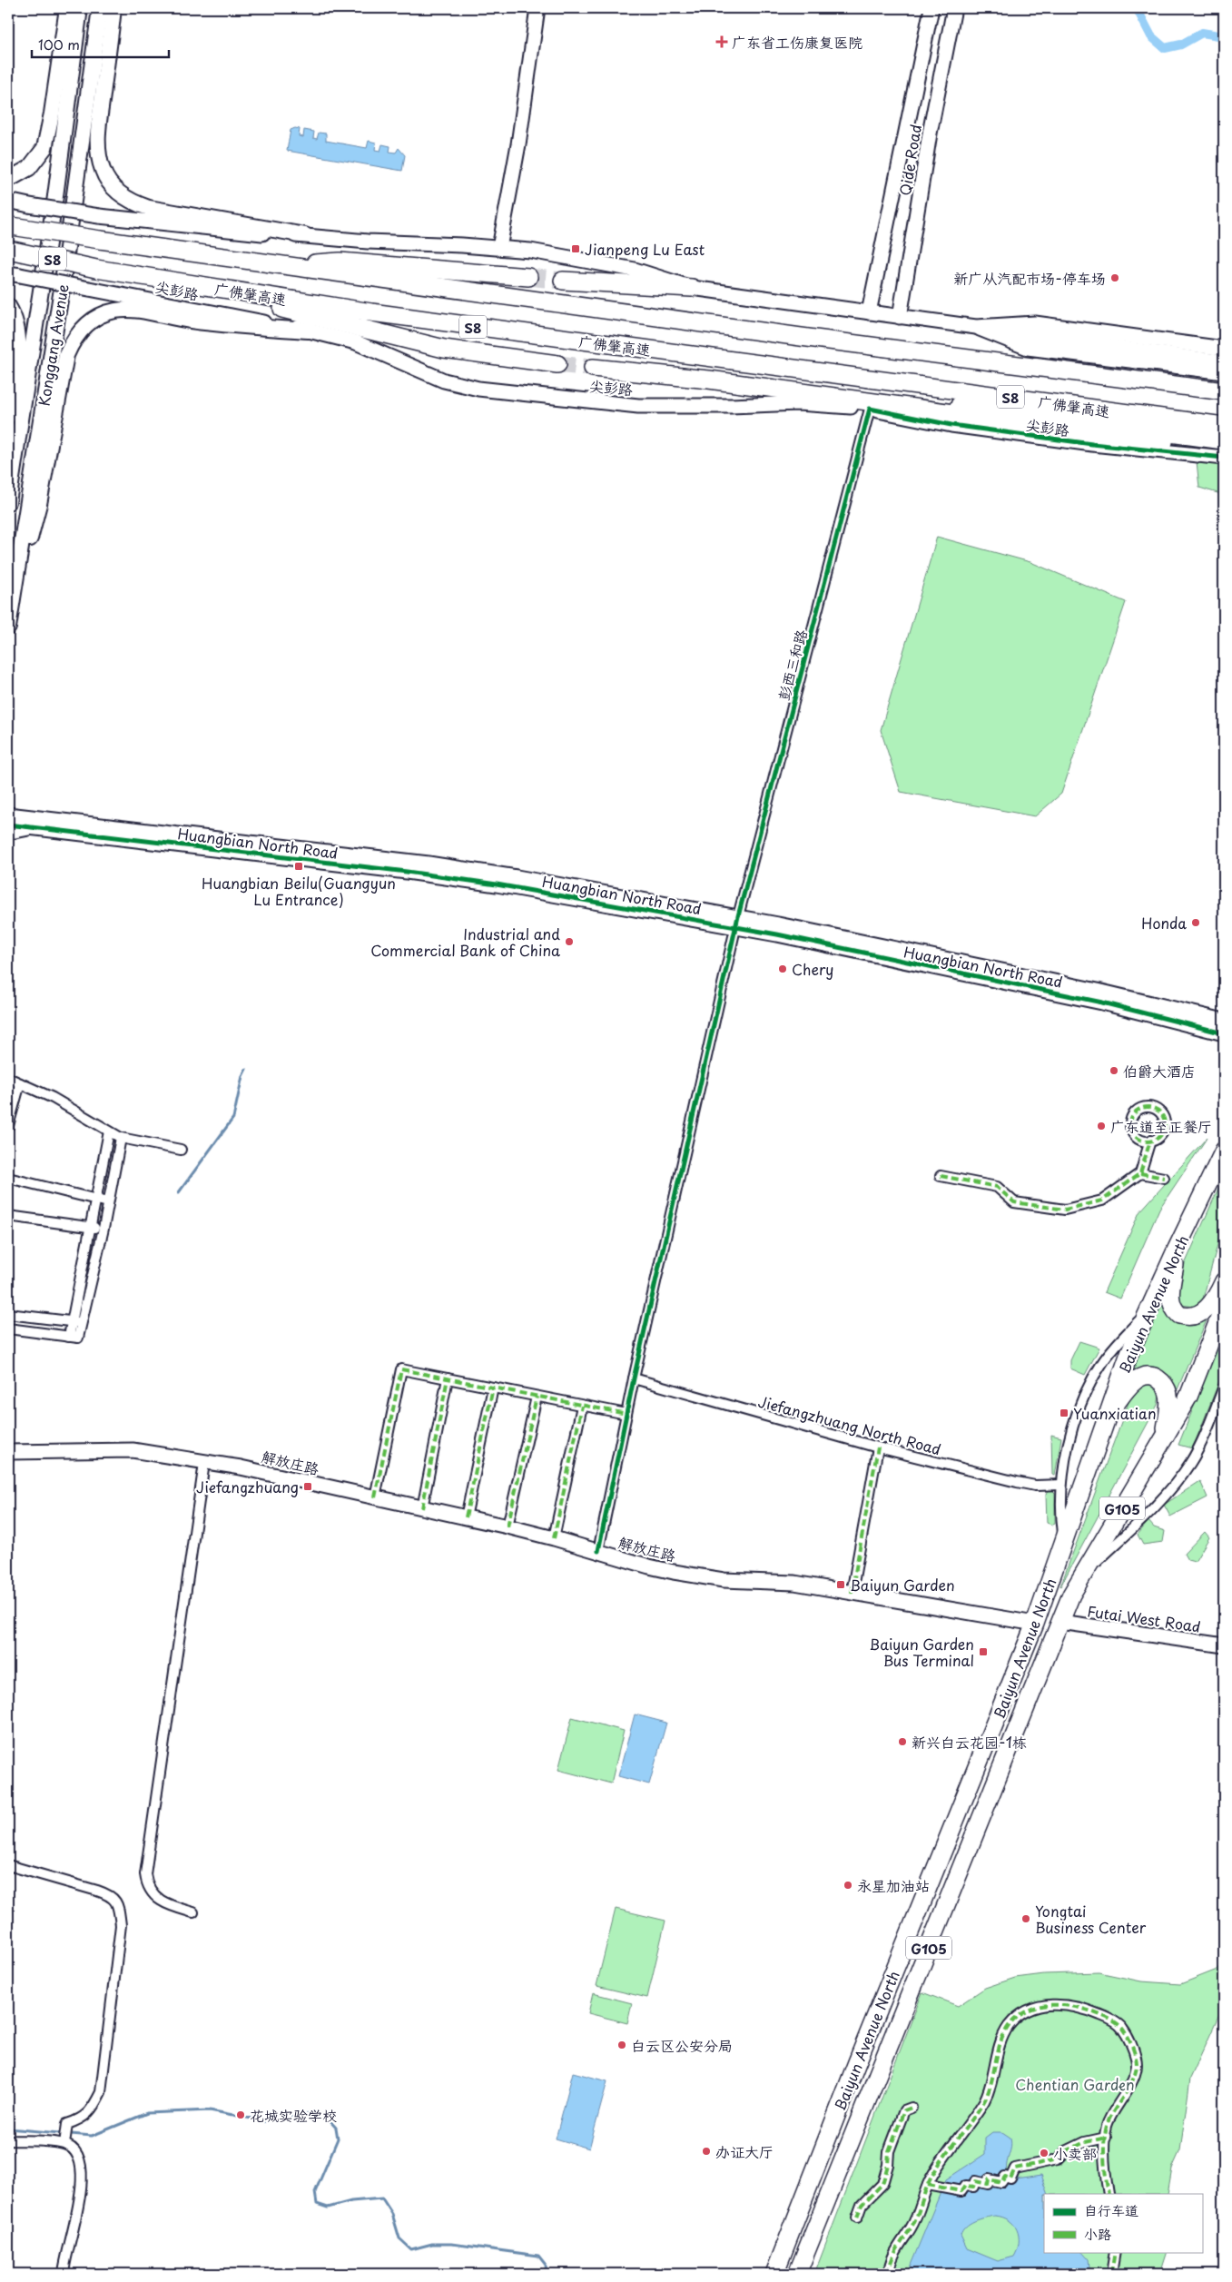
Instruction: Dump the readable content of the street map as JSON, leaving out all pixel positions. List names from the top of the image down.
{
  "streets": {
    "highway": [
      "S8",
      "广佛肇高速",
      "Baiyun Avenue North",
      "G105"
    ],
    "main road": ["Konggang Avenue"],
    "street": [
      "Qide Road",
      "尖彭路",
      "彭西三和路",
      "Huangbian North Road",
      "Jiefangzhuang North Road",
      "解放庄路",
      "Futai West Road"
    ]
  },
  "crossings": [
    ["尖彭路", "彭西三和路"],
    ["彭西三和路", "Huangbian North Road"],
    ["彭西三和路", "Jiefangzhuang North Road"],
    ["彭西三和路", "解放庄路"],
    ["Baiyun Avenue North", "解放庄路"],
    ["Baiyun Avenue North", "Futai West Road"]
  ],
  "parks": ["Chentian Garden"],
  "places": {
    "health": ["广东省工伤康复医院"],
    "transit": [
      "Jianpeng Lu East",
      "Huangbian Beilu(Guangyun Lu Entrance)",
      "Yuanxiatian",
      "Jiefangzhuang",
      "Baiyun Garden",
      "Baiyun Garden Bus Terminal"
    ],
    "other": [
      "新广从汽配市场-停车场",
      "Honda",
      "Industrial and Commercial Bank of China",
      "Chery",
      "伯爵大酒店",
      "广东道至正餐厅",
      "新兴白云花园-1栋",
      "永星加油站",
      "Yongtai Business Center",
      "白云区公安分局",
      "花城实验学校",
      "办证大厅",
      "小卖部"
    ]
  },
  "legend": ["自行车道", "小路"],
  "scale_bar": "100 m"
}
